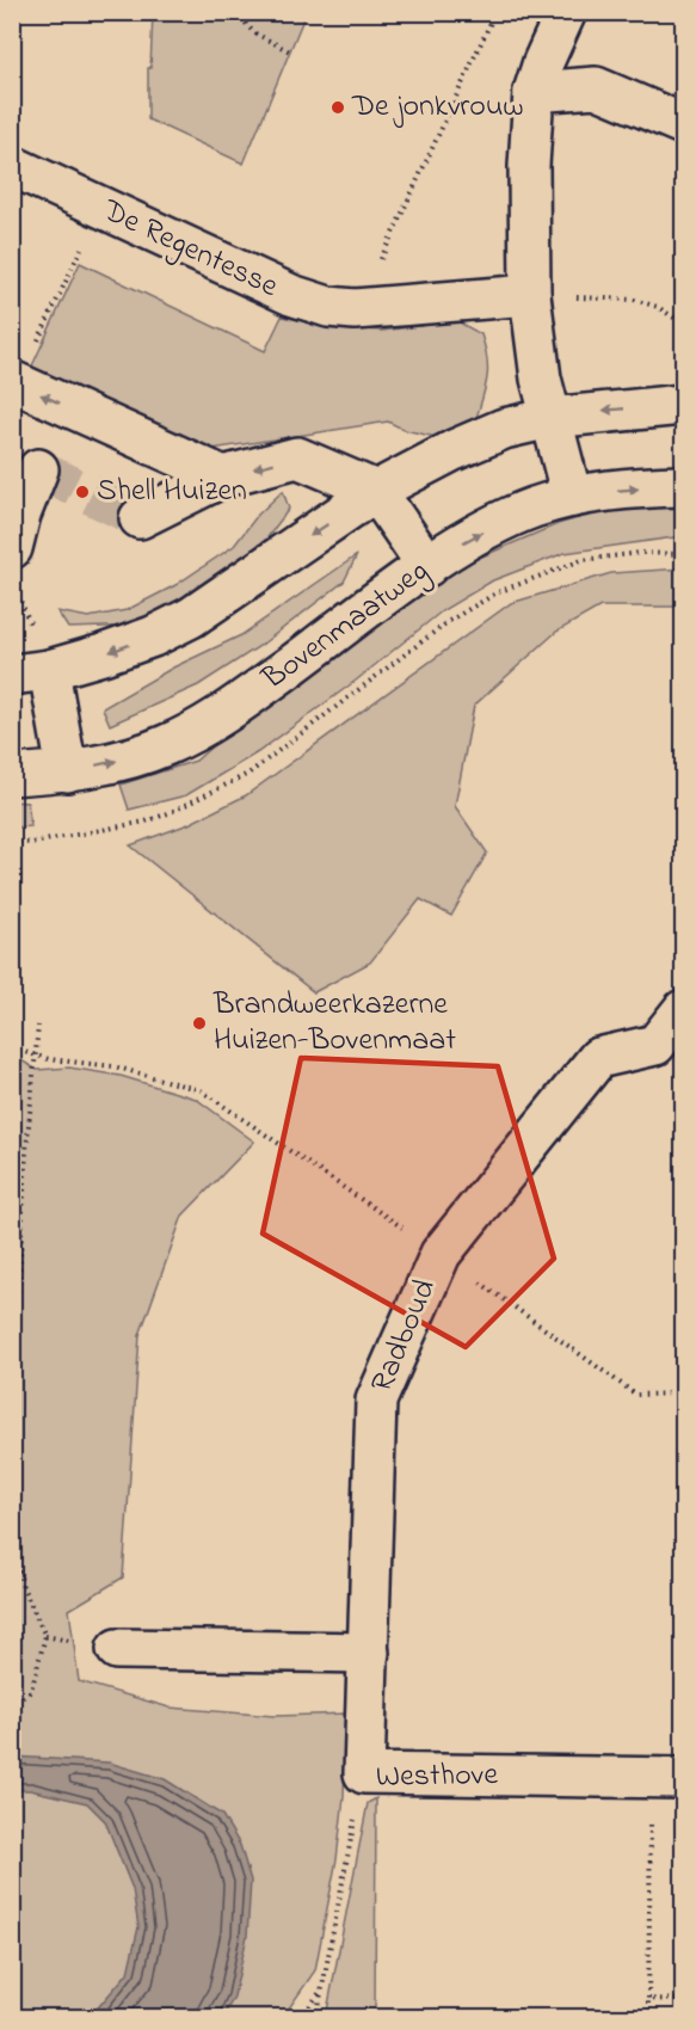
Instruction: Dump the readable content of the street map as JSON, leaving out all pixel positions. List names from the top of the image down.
{
  "streets": {
    "street": [
      "De Regentesse",
      "Bovenmaatweg",
      "Radboud",
      "Westhove"
    ]
  },
  "crossings": [
    ["Radboud", "Westhove"]
  ],
  "places": ["De jonkvrouw", "Shell Huizen", "Brandweerkazerne Huizen-Bovenmaat"]
}
